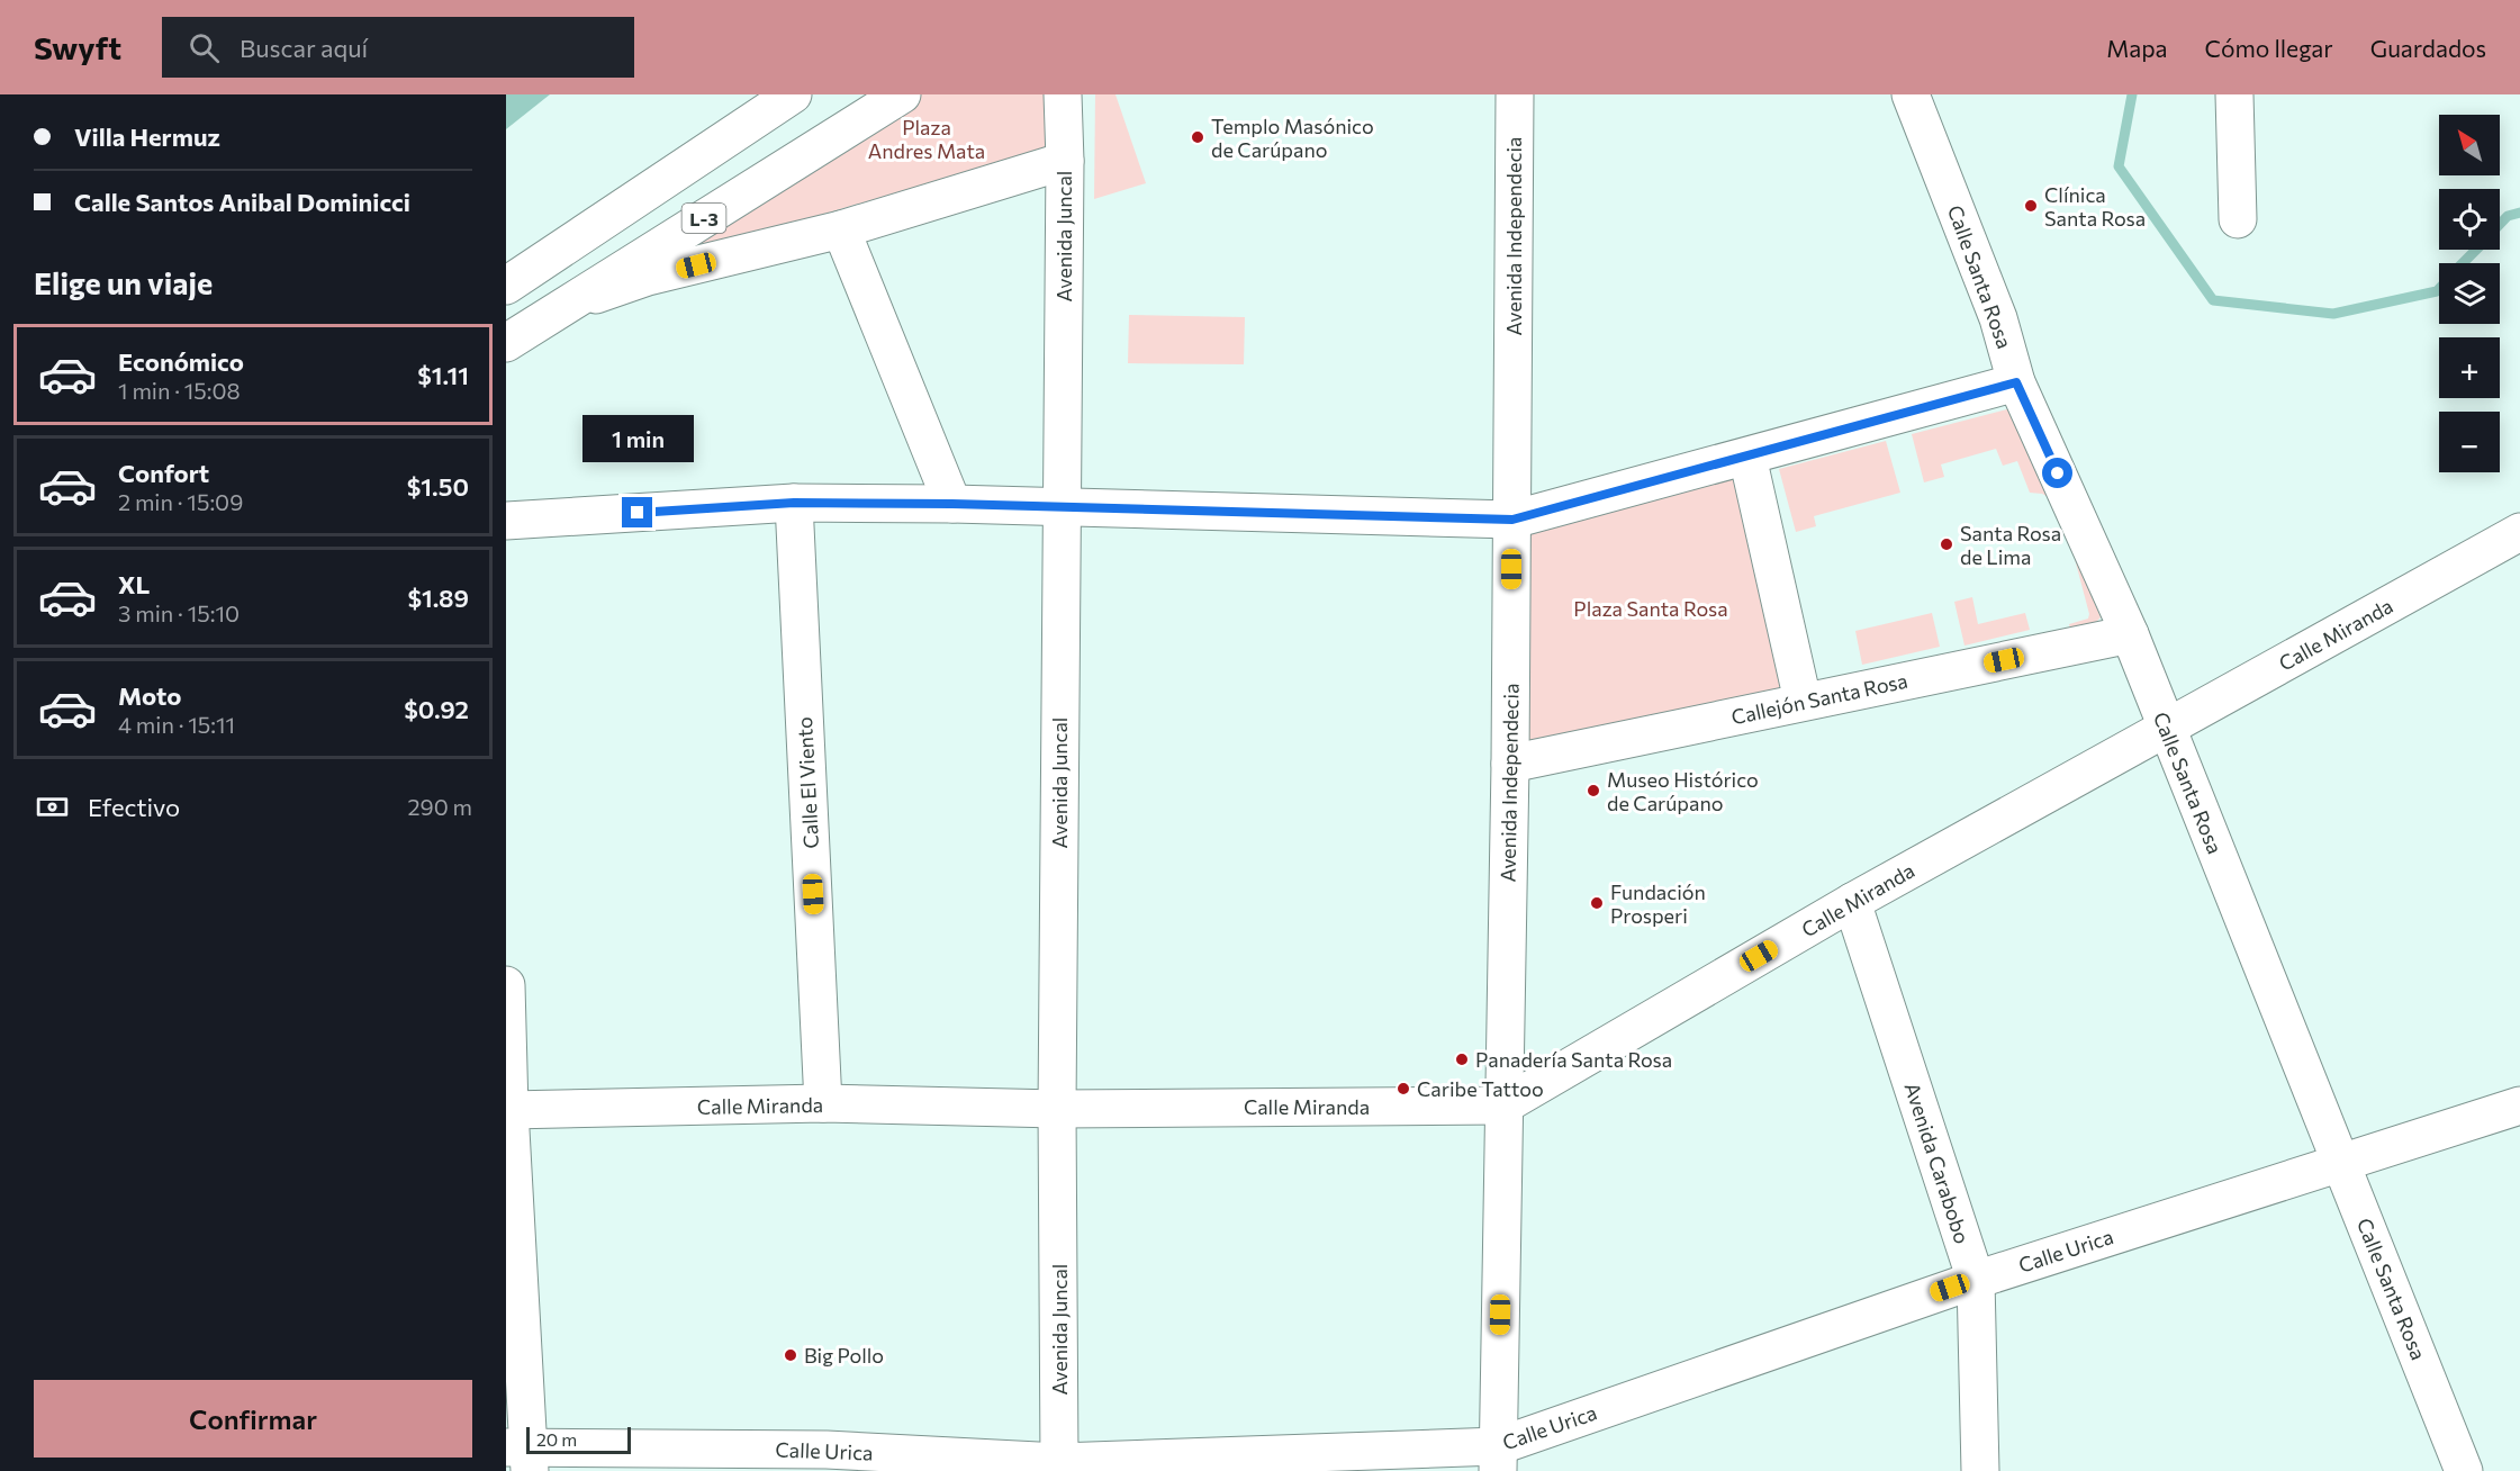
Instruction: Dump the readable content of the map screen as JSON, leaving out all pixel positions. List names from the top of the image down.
{
  "streets": {
    "street": [
      "L-3",
      "Avenida Juncal",
      "Avenida Independecia",
      "Calle Santa Rosa",
      "Calle Miranda",
      "Callejón Santa Rosa",
      "Calle El Viento",
      "Avenida Carabobo",
      "Calle Urica"
    ]
  },
  "crossings": [
    ["Avenida Juncal", "Calle Miranda"],
    ["Avenida Juncal", "Calle Urica"],
    ["Avenida Independecia", "Calle Miranda"],
    ["Avenida Independecia", "Callejón Santa Rosa"],
    ["Avenida Independecia", "Calle Urica"],
    ["Calle Santa Rosa", "Calle Miranda"],
    ["Calle Santa Rosa", "Callejón Santa Rosa"],
    ["Calle Santa Rosa", "Calle Urica"],
    ["Calle Miranda", "Calle El Viento"],
    ["Calle Miranda", "Avenida Carabobo"],
    ["Avenida Carabobo", "Calle Urica"]
  ],
  "parks": ["Plaza Andres Mata", "Plaza Santa Rosa"],
  "places": [
    "Templo Masónico de Carúpano",
    "Clínica Santa Rosa",
    "Santa Rosa de Lima",
    "Museo Histórico de Carúpano",
    "Fundación Prosperi",
    "Panadería Santa Rosa",
    "Caribe Tattoo",
    "Big Pollo"
  ],
  "scale_bar": "20 m",
  "north": "top left",
  "page": {
    "header": "Swyft",
    "search": "Buscar aquí",
    "nav": ["Mapa", "Cómo llegar", "Guardados"],
    "banner": ["Villa Hermuz", "Calle Santos Anibal Dominicci"],
    "map_buttons": ["+", "−"],
    "heading": "Elige un viaje",
    "list": [
      {
        "name": "Económico",
        "note": "1 min · 15:08",
        "value": "$1.11"
      },
      {
        "name": "Confort",
        "note": "2 min · 15:09",
        "value": "$1.50"
      },
      {
        "name": "XL",
        "note": "3 min · 15:10",
        "value": "$1.89"
      },
      {
        "name": "Moto",
        "note": "4 min · 15:11",
        "value": "$0.92"
      }
    ],
    "bubble": "1 min",
    "pay": ["Efectivo", "290 m"],
    "buttons": "Confirmar",
    "scale": "20 m"
  }
}
